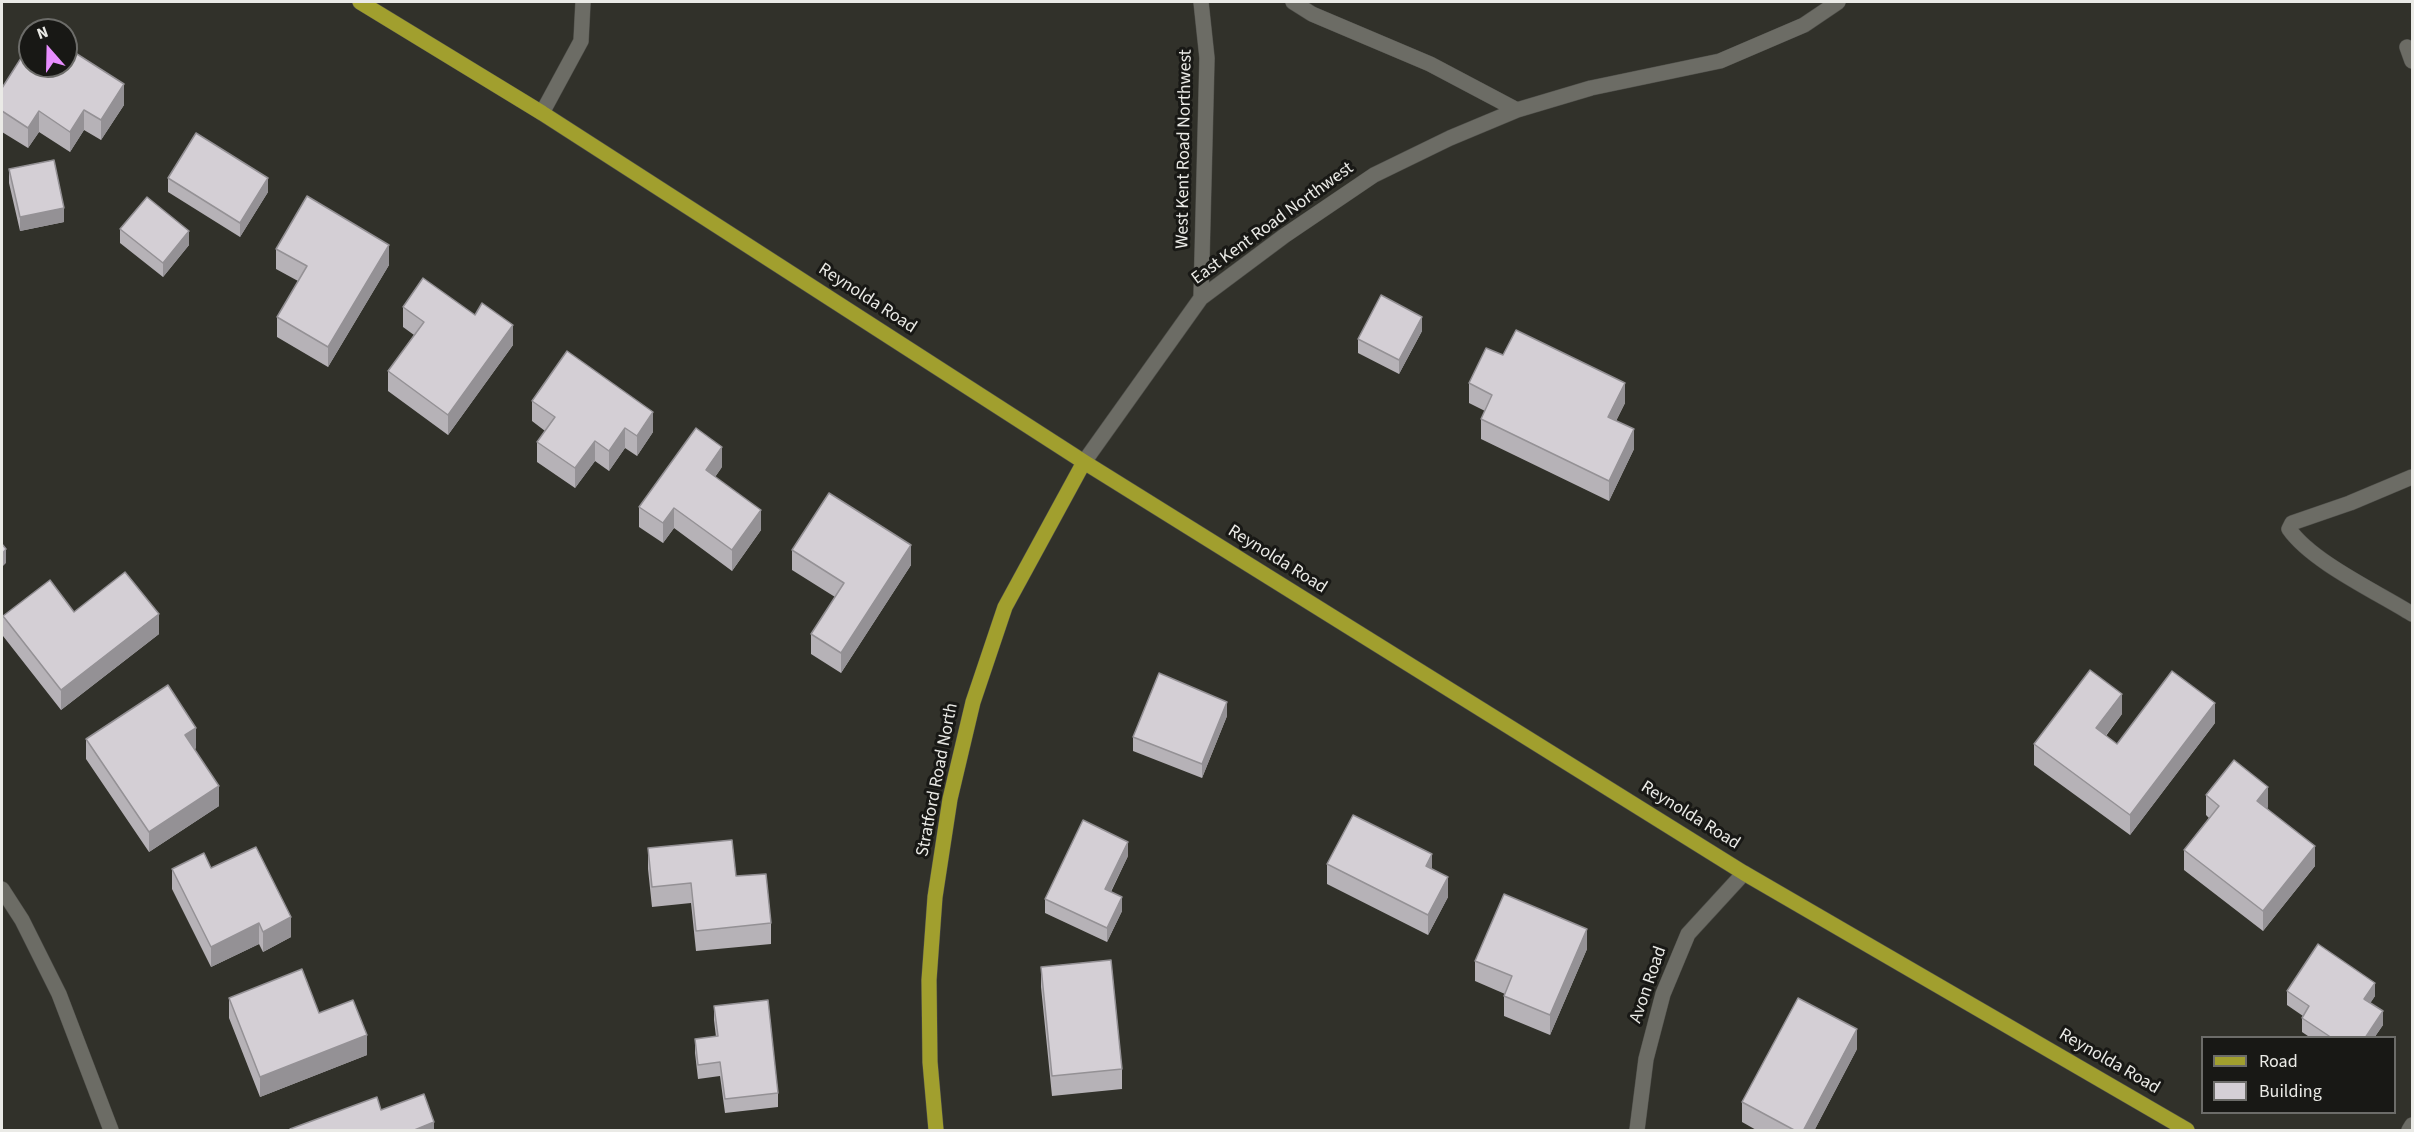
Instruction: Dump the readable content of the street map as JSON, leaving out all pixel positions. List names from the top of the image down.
{
  "streets": {
    "main road": ["Reynolda Road", "Stratford Road North"],
    "street": ["West Kent Road Northwest", "East Kent Road Northwest", "Avon Road"]
  },
  "crossings": [
    ["West Kent Road Northwest", "East Kent Road Northwest"],
    ["East Kent Road Northwest", "Reynolda Road"],
    ["East Kent Road Northwest", "Stratford Road North"],
    ["Reynolda Road", "Stratford Road North"],
    ["Reynolda Road", "Avon Road"]
  ],
  "legend": ["Road", "Building"],
  "north": "top"
}
